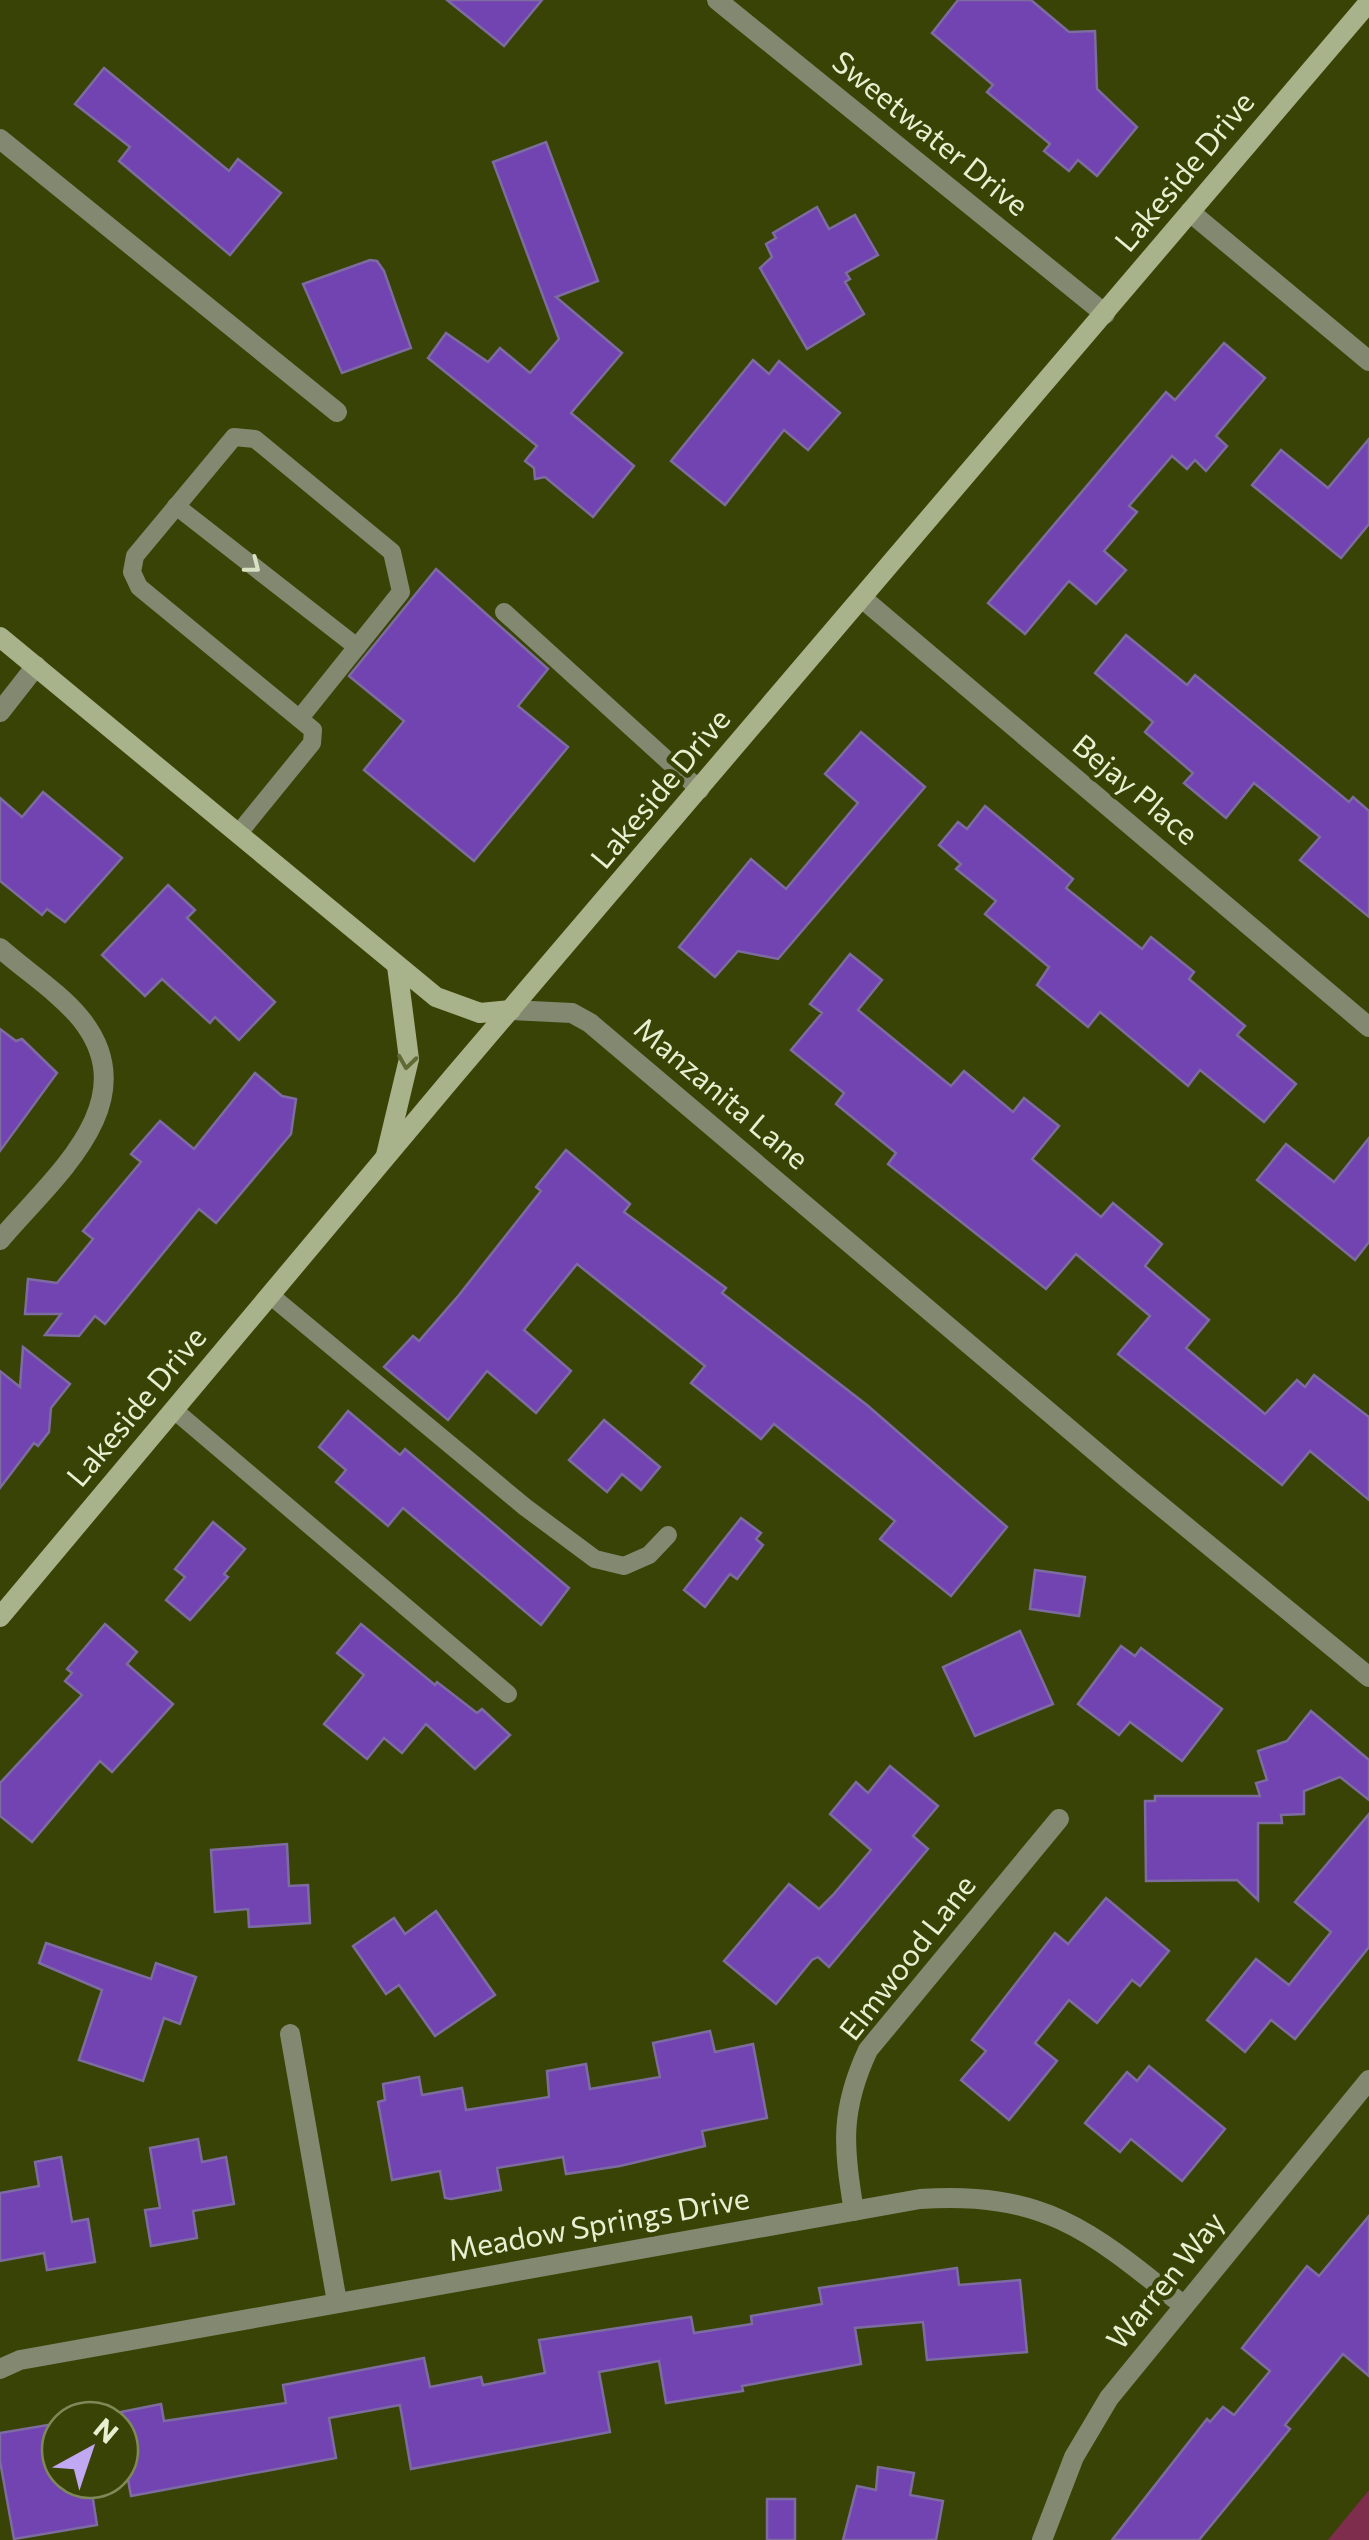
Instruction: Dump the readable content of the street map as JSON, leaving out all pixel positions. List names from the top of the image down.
{
  "streets": {
    "main road": ["Lakeside Drive", "Manzanita Lane"],
    "street": [
      "Sweetwater Drive",
      "Bejay Place",
      "Elmwood Lane",
      "Meadow Springs Drive",
      "Warren Way"
    ]
  },
  "crossings": [
    ["Sweetwater Drive", "Lakeside Drive"],
    ["Lakeside Drive", "Bejay Place"],
    ["Lakeside Drive", "Manzanita Lane"],
    ["Elmwood Lane", "Meadow Springs Drive"],
    ["Meadow Springs Drive", "Warren Way"]
  ],
  "north": "top right"
}
